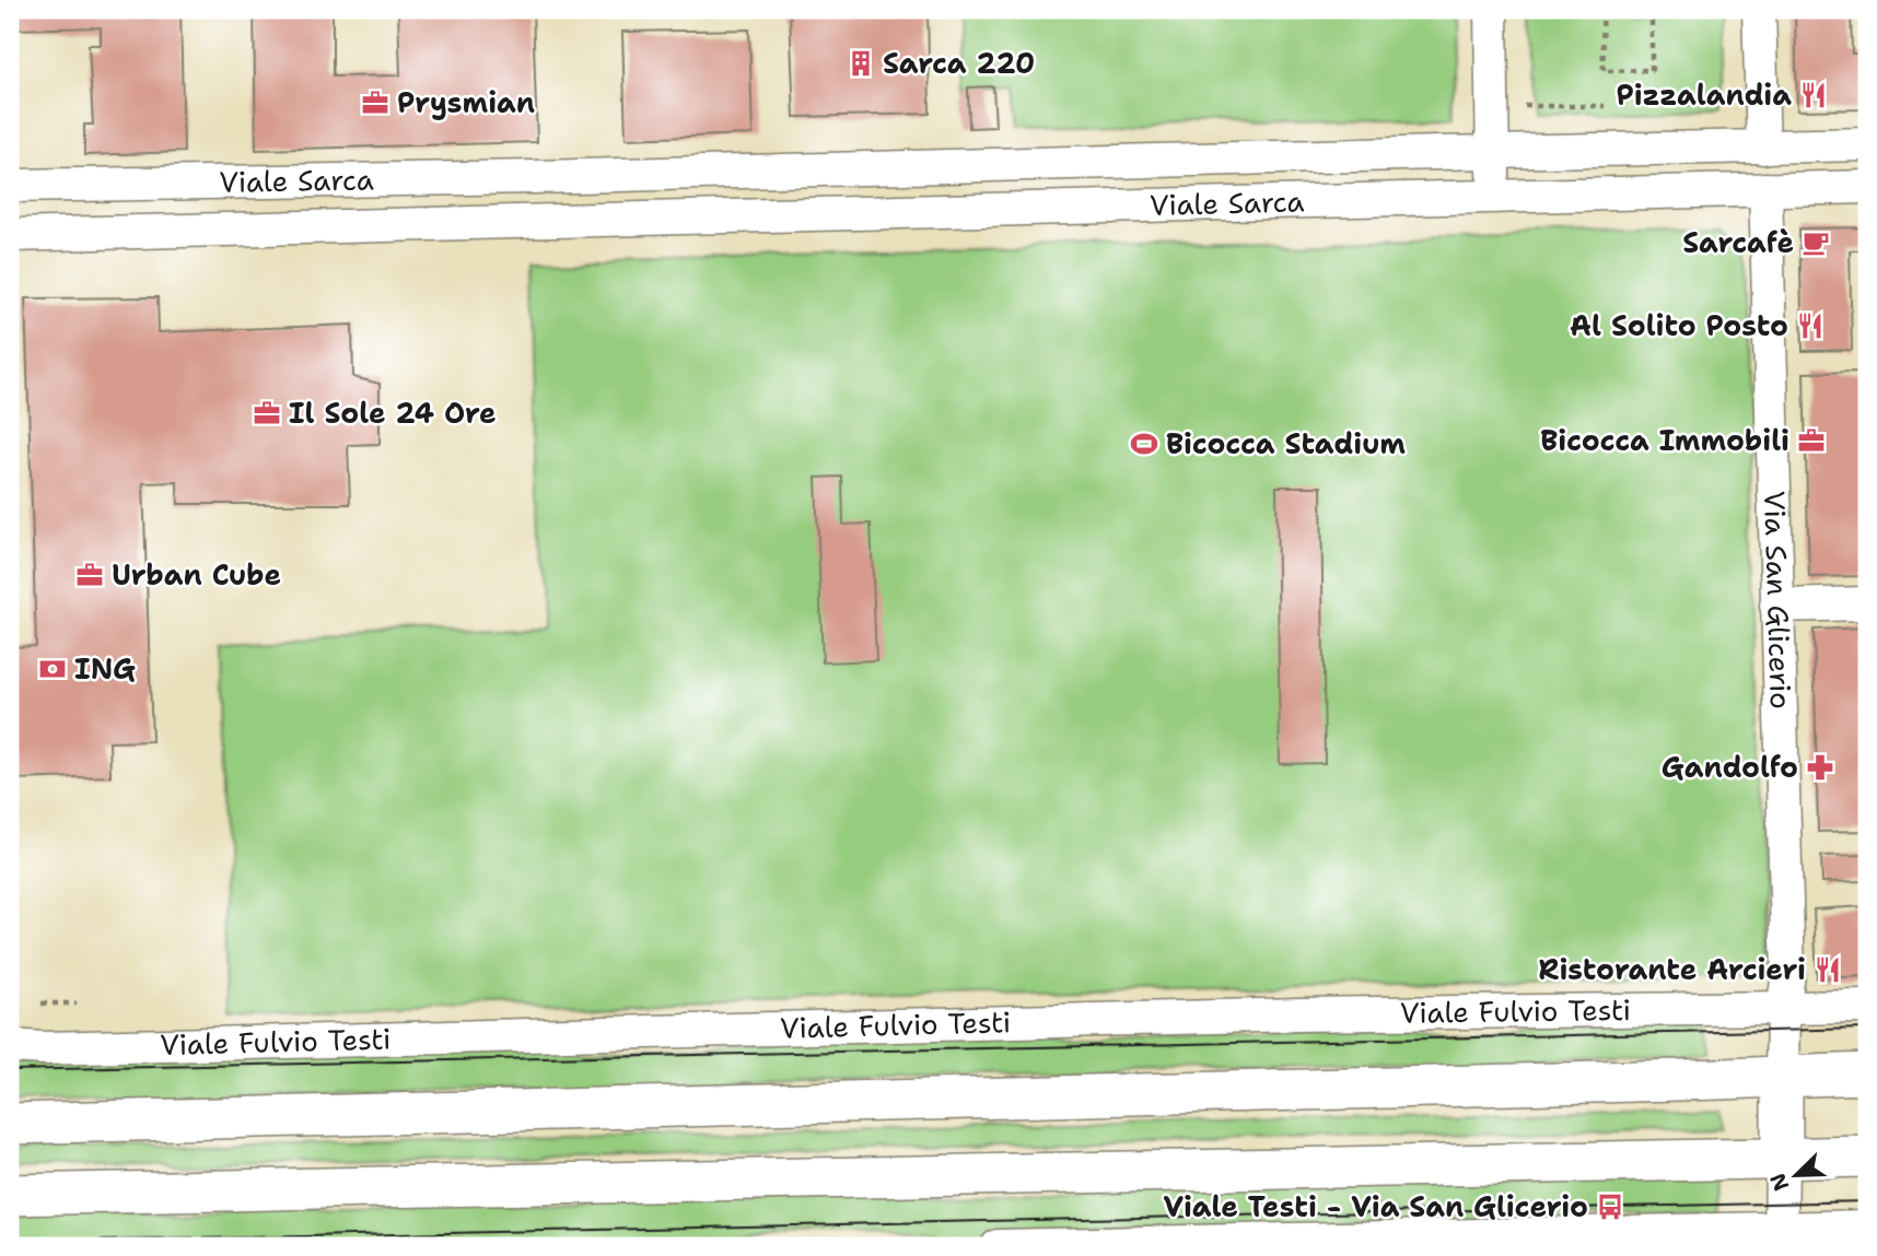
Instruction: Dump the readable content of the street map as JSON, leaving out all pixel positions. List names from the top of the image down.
{
  "streets": {
    "street": ["Viale Sarca", "Via San Glicerio", "Viale Fulvio Testi"]
  },
  "crossings": [
    ["Viale Sarca", "Via San Glicerio"],
    ["Via San Glicerio", "Viale Fulvio Testi"]
  ],
  "places": {
    "building": ["Sarca 220"],
    "restaurant": ["Pizzalandia", "Al Solito Posto", "Ristorante Arcieri"],
    "office": [
      "Prysmian",
      "Il Sole 24 Ore",
      "Bicocca Immobili",
      "Urban Cube"
    ],
    "cafe": ["Sarcafè"],
    "sports": ["Bicocca Stadium"],
    "bank": ["ING"],
    "pharmacy": ["Gandolfo"],
    "bus stop": ["Viale Testi - Via San Glicerio"]
  },
  "north": "bottom left"
}
